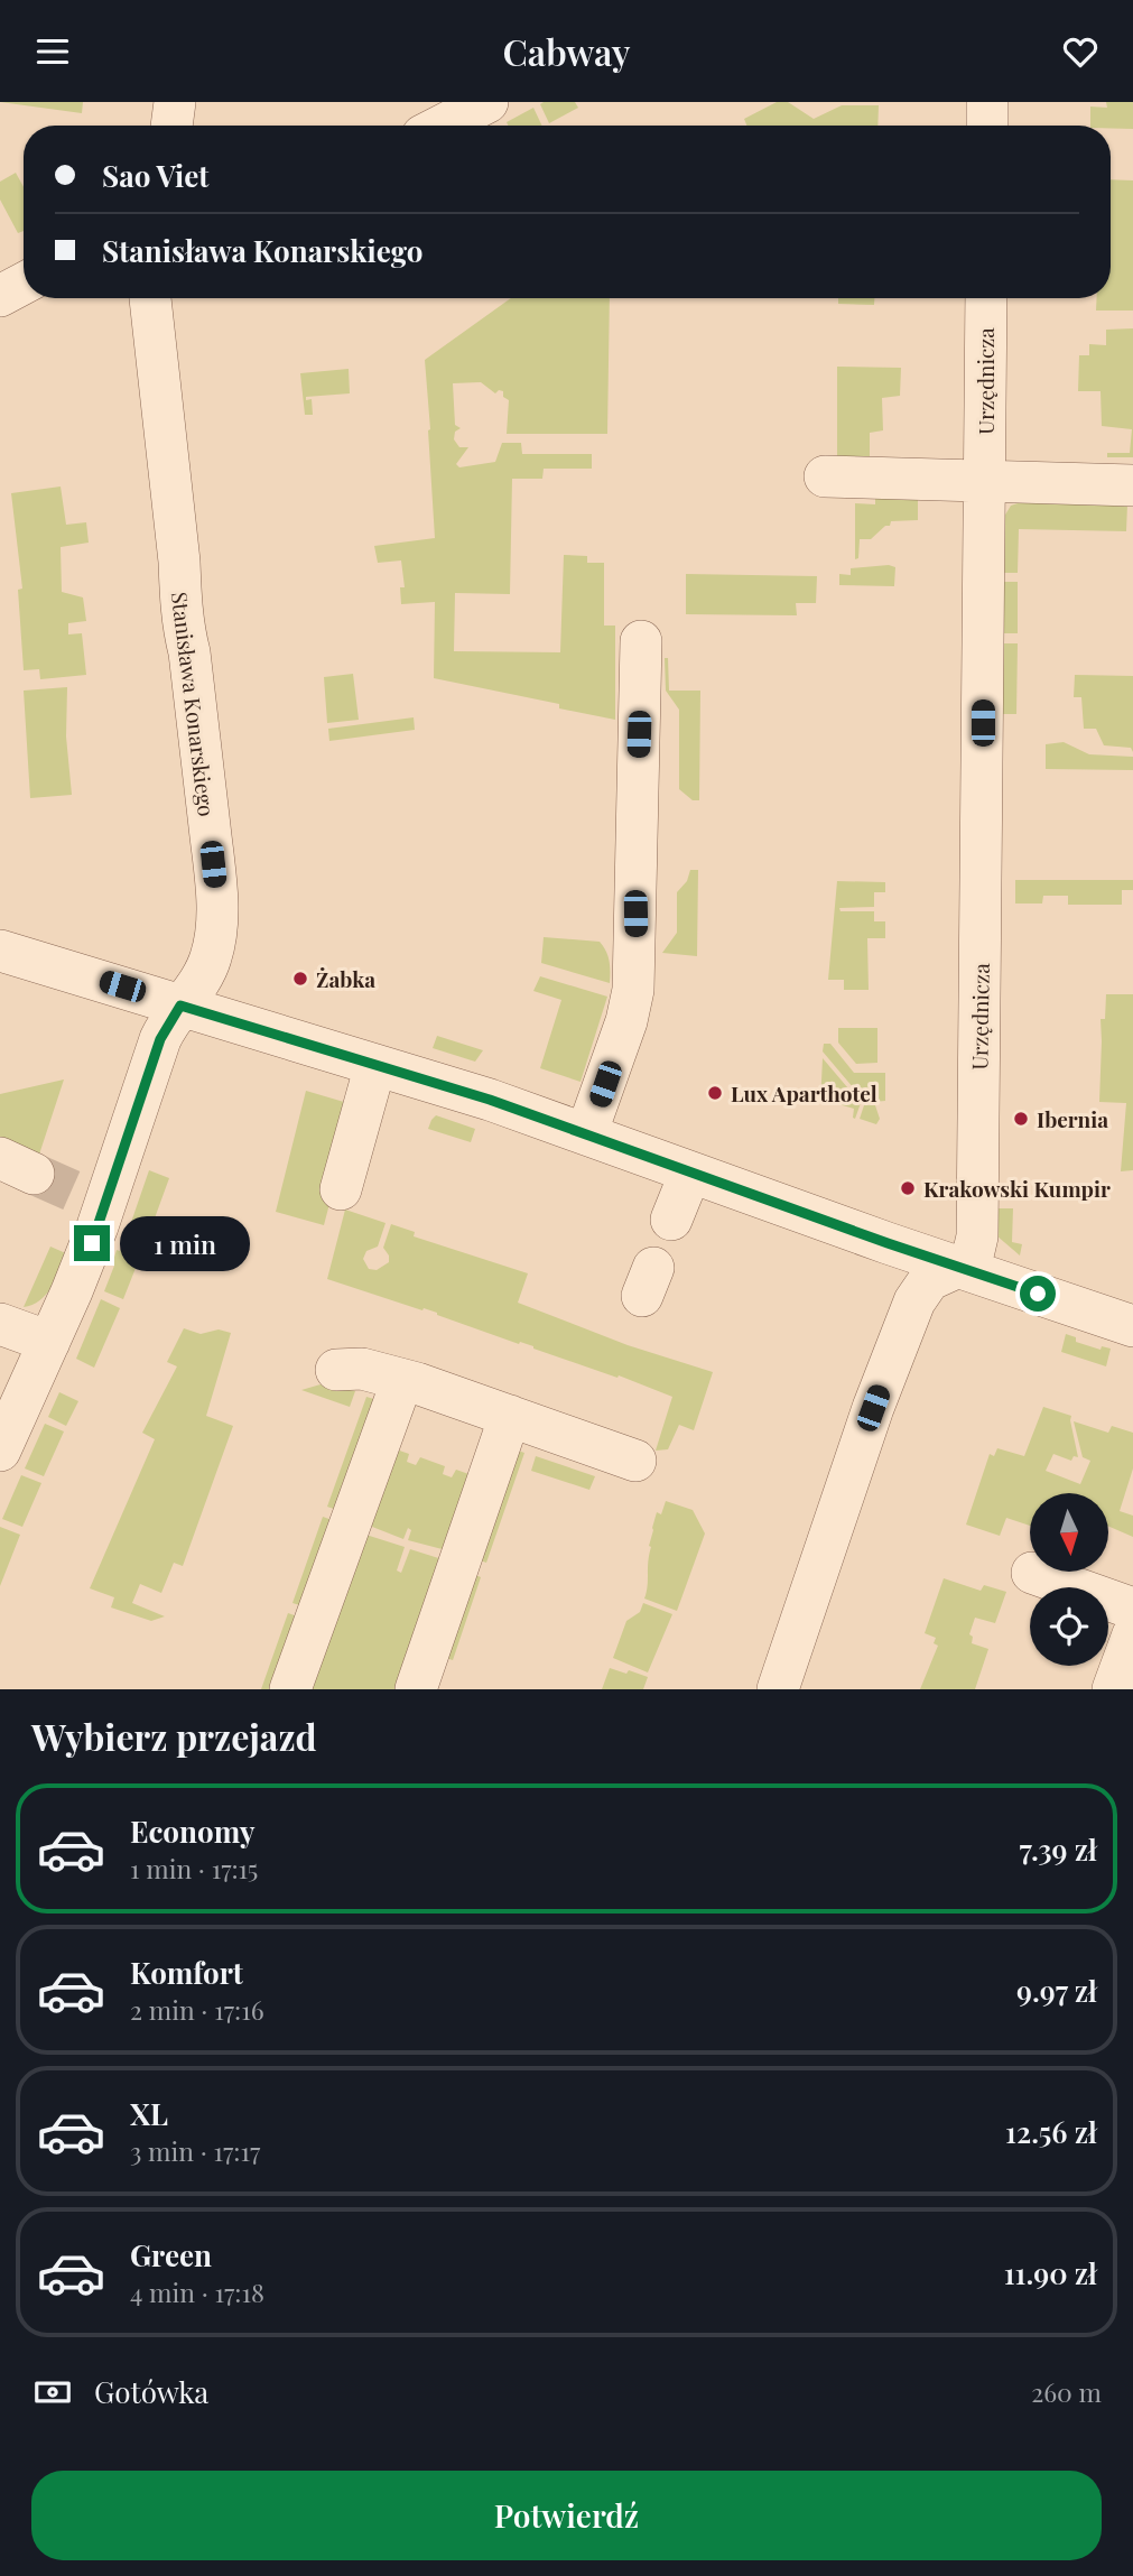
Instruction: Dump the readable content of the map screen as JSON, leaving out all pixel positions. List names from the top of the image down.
{
  "streets": {
    "street": ["Urzędnicza", "Stanisława Konarskiego"]
  },
  "places": [
    "Żabka",
    "Lux Aparthotel",
    "Ibernia",
    "Krakowski Kumpir"
  ],
  "north": "bottom",
  "page": {
    "header": "Cabway",
    "banner": ["Sao Viet", "Stanisława Konarskiego"],
    "bubble": "1 min",
    "heading": "Wybierz przejazd",
    "list": [
      {
        "name": "Economy",
        "note": "1 min · 17:15",
        "value": "7.39 zł"
      },
      {
        "name": "Komfort",
        "note": "2 min · 17:16",
        "value": "9.97 zł"
      },
      {
        "name": "XL",
        "note": "3 min · 17:17",
        "value": "12.56 zł"
      },
      {
        "name": "Green",
        "note": "4 min · 17:18",
        "value": "11.90 zł"
      }
    ],
    "pay": ["Gotówka", "260 m"],
    "buttons": "Potwierdź"
  }
}
